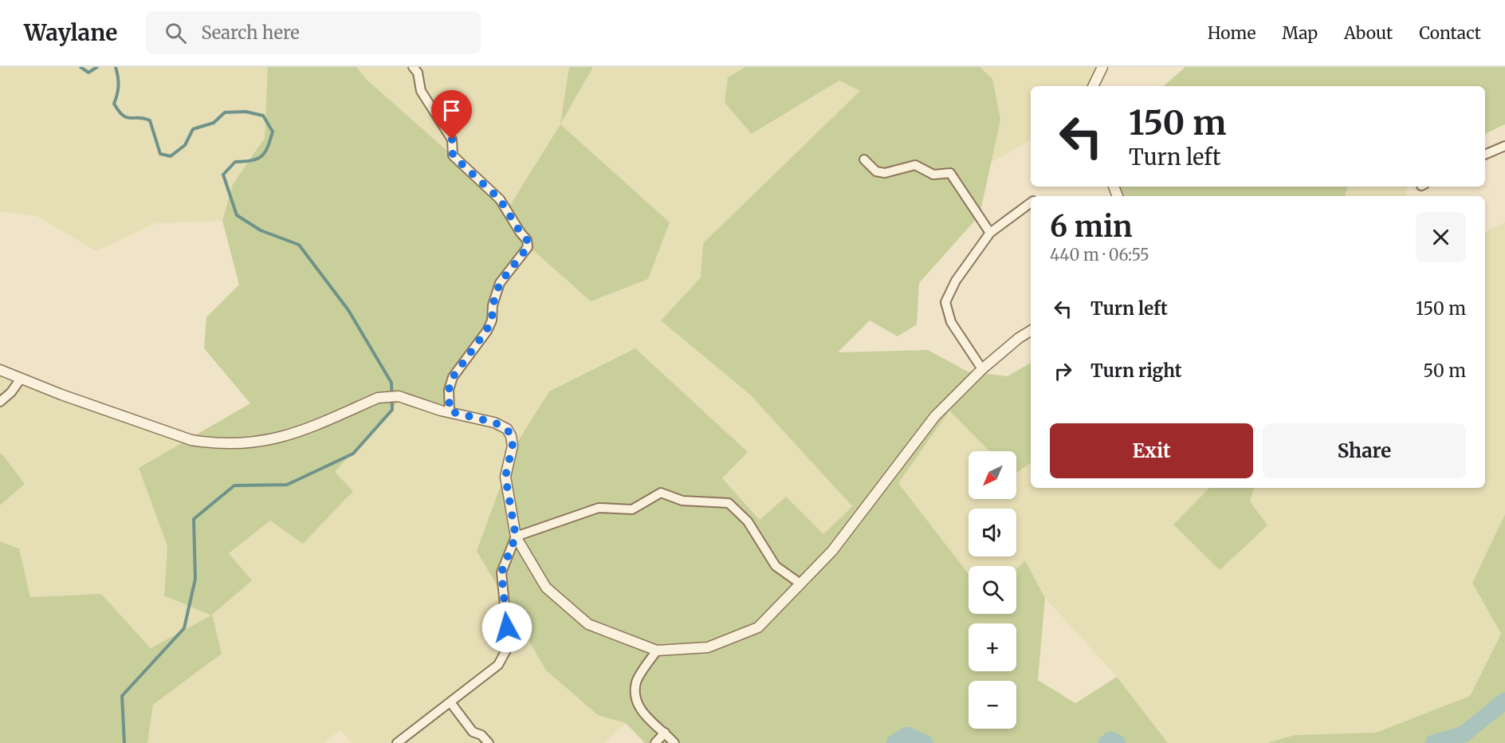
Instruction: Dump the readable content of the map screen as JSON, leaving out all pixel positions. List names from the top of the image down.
{
  "north": "bottom left",
  "page": {
    "header": "Waylane",
    "search": "Search here",
    "nav": [
      "Home",
      "Map",
      "About",
      "Contact"
    ],
    "turn": ["150 m", "Turn left"],
    "heading": ["6 min", "440 m · 06:55"],
    "list": [
      {
        "name": "Turn left",
        "value": "150 m"
      },
      {
        "name": "Turn right",
        "value": "50 m"
      }
    ],
    "buttons": ["Exit", "Share"],
    "map_buttons": ["+", "−"]
  }
}
